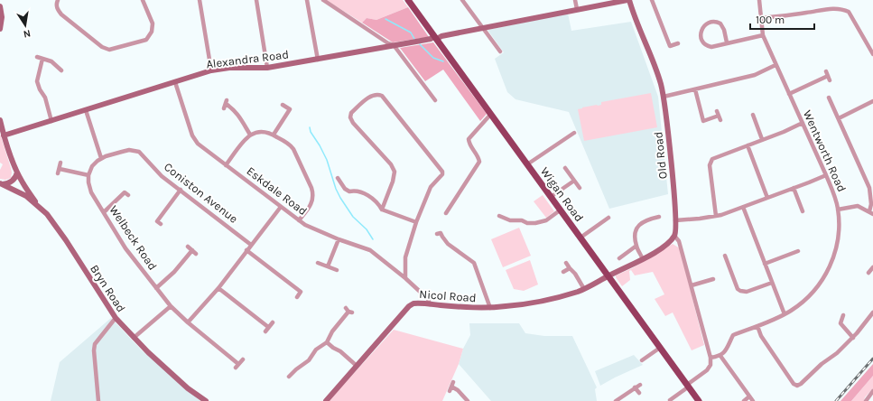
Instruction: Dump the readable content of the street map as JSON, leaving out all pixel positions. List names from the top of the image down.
{
  "streets": {
    "main road": ["Wigan Road"],
    "street": [
      "Alexandra Road",
      "Wentworth Road",
      "Old Road",
      "Eskdale Road",
      "Coniston Avenue",
      "Welbeck Road",
      "Bryn Road",
      "Nicol Road"
    ]
  },
  "crossings": [
    ["Alexandra Road", "Old Road"],
    ["Alexandra Road", "Eskdale Road"],
    ["Alexandra Road", "Wigan Road"],
    ["Eskdale Road", "Nicol Road"],
    ["Wigan Road", "Nicol Road"]
  ],
  "scale_bar": "100 m",
  "north": "bottom"
}
